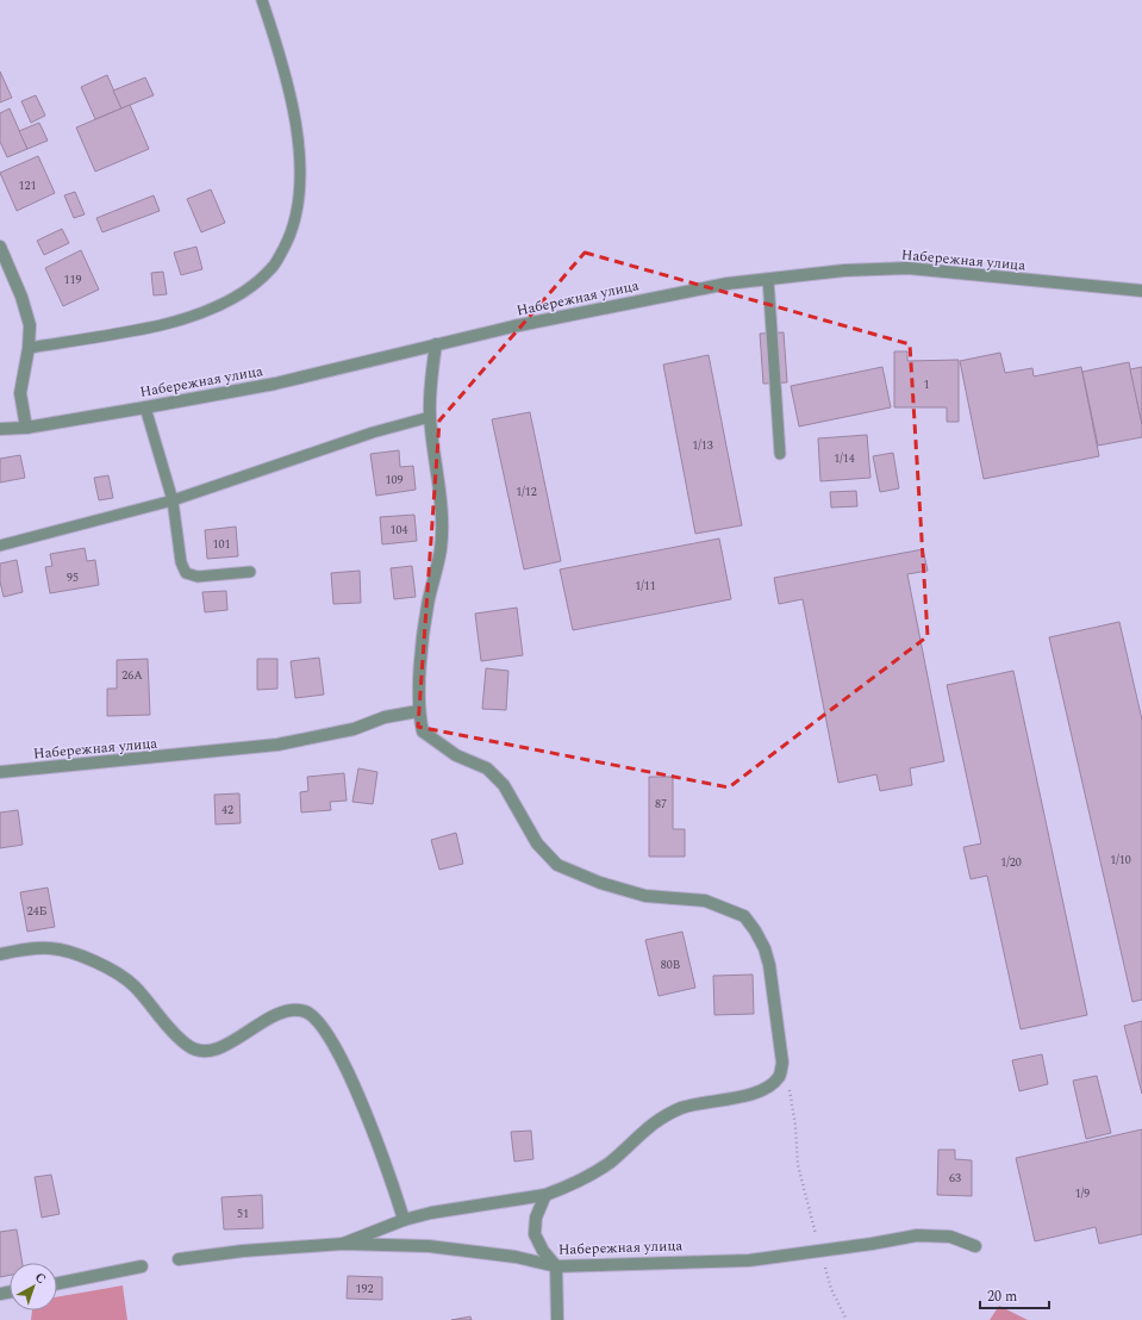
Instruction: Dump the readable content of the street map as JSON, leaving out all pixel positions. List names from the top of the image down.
{
  "streets": {
    "street": ["Набережная улица"]
  },
  "house_numbers": [
    "121",
    "119",
    "1",
    "1/13",
    "1/14",
    "109",
    "1/12",
    "104",
    "101",
    "95",
    "1/11",
    "26А",
    "87",
    "42",
    "1/10",
    "1/20",
    "24Б",
    "80В",
    "63",
    "1/9",
    "51",
    "192"
  ],
  "scale_bar": "20 m",
  "north": "top right"
}
